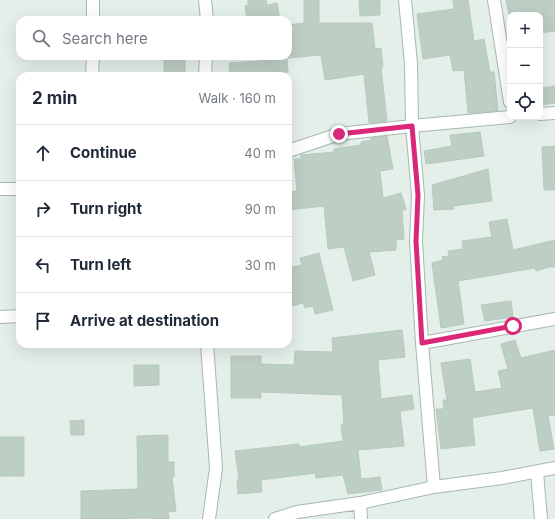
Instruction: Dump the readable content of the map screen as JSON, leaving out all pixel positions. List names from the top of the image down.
{
  "page": {
    "map_buttons": ["+", "−"],
    "search": "Search here",
    "heading": ["2 min", "Walk · 160 m"],
    "list": [
      ["Continue", "40 m"],
      ["Turn right", "90 m"],
      ["Turn left", "30 m"],
      "Arrive at destination"
    ]
  }
}
